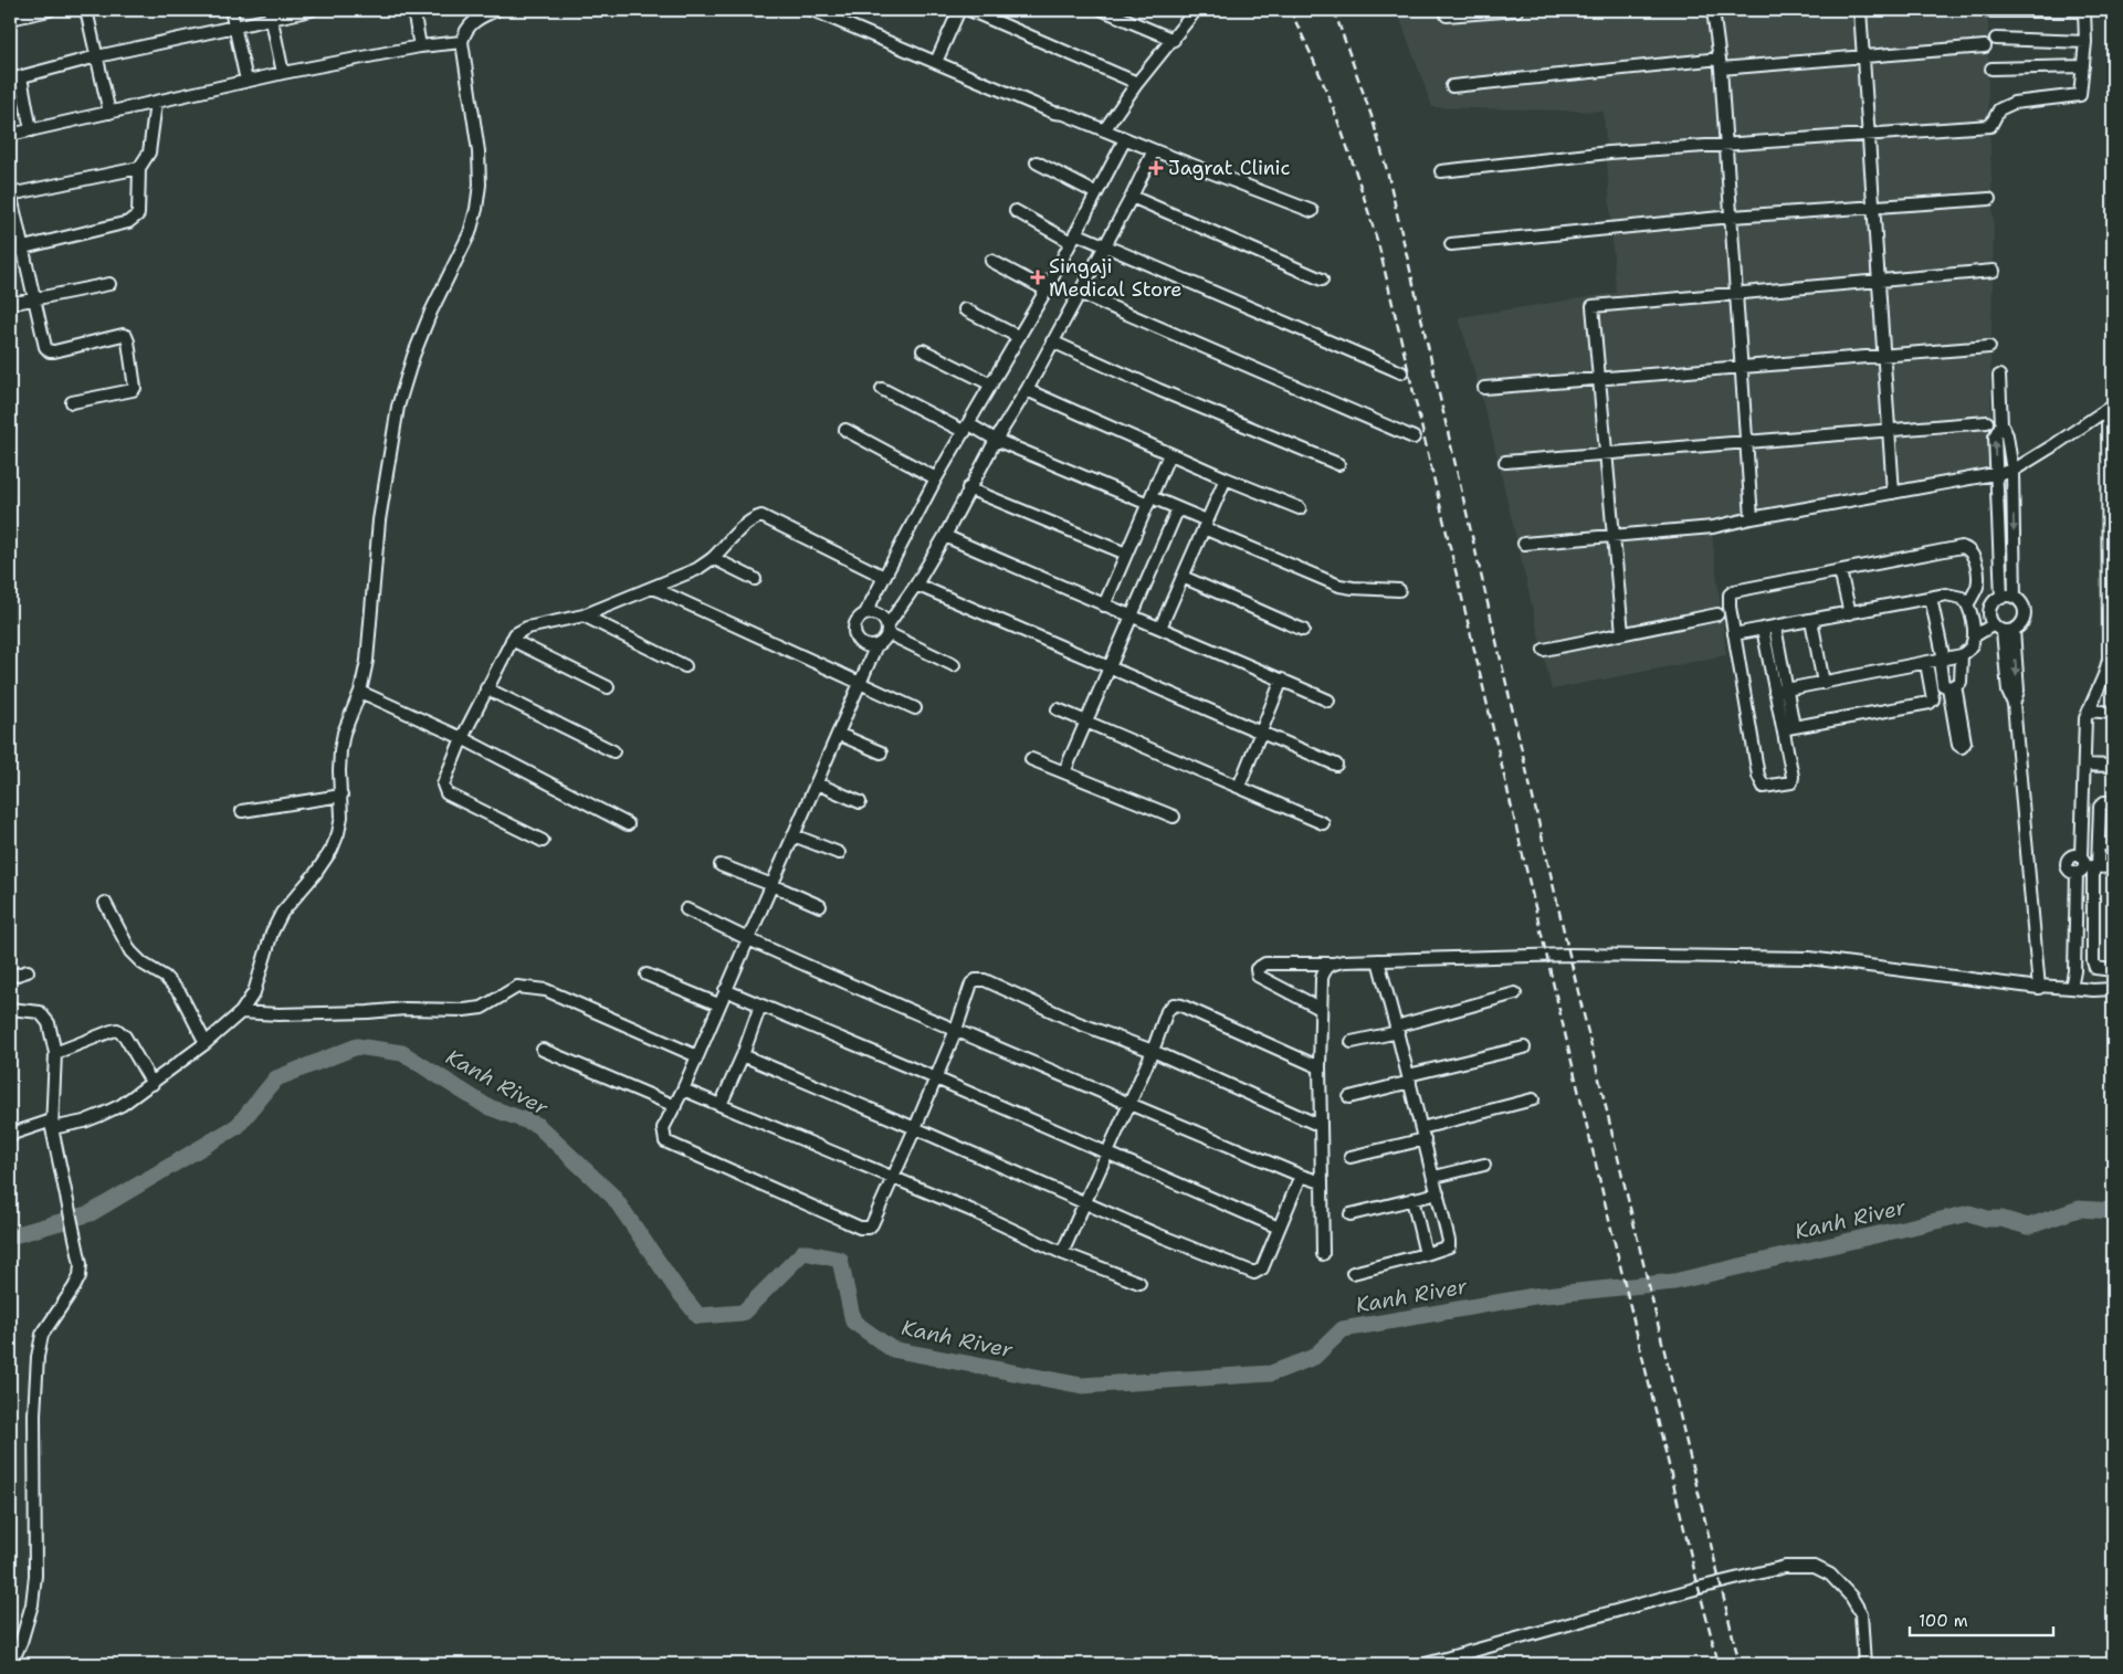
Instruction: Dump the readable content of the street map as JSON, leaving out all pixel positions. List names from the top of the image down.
{
  "water": ["Kanh River"],
  "places": {
    "health": ["Jagrat Clinic", "Singaji Medical Store"]
  },
  "scale_bar": "100 m"
}
